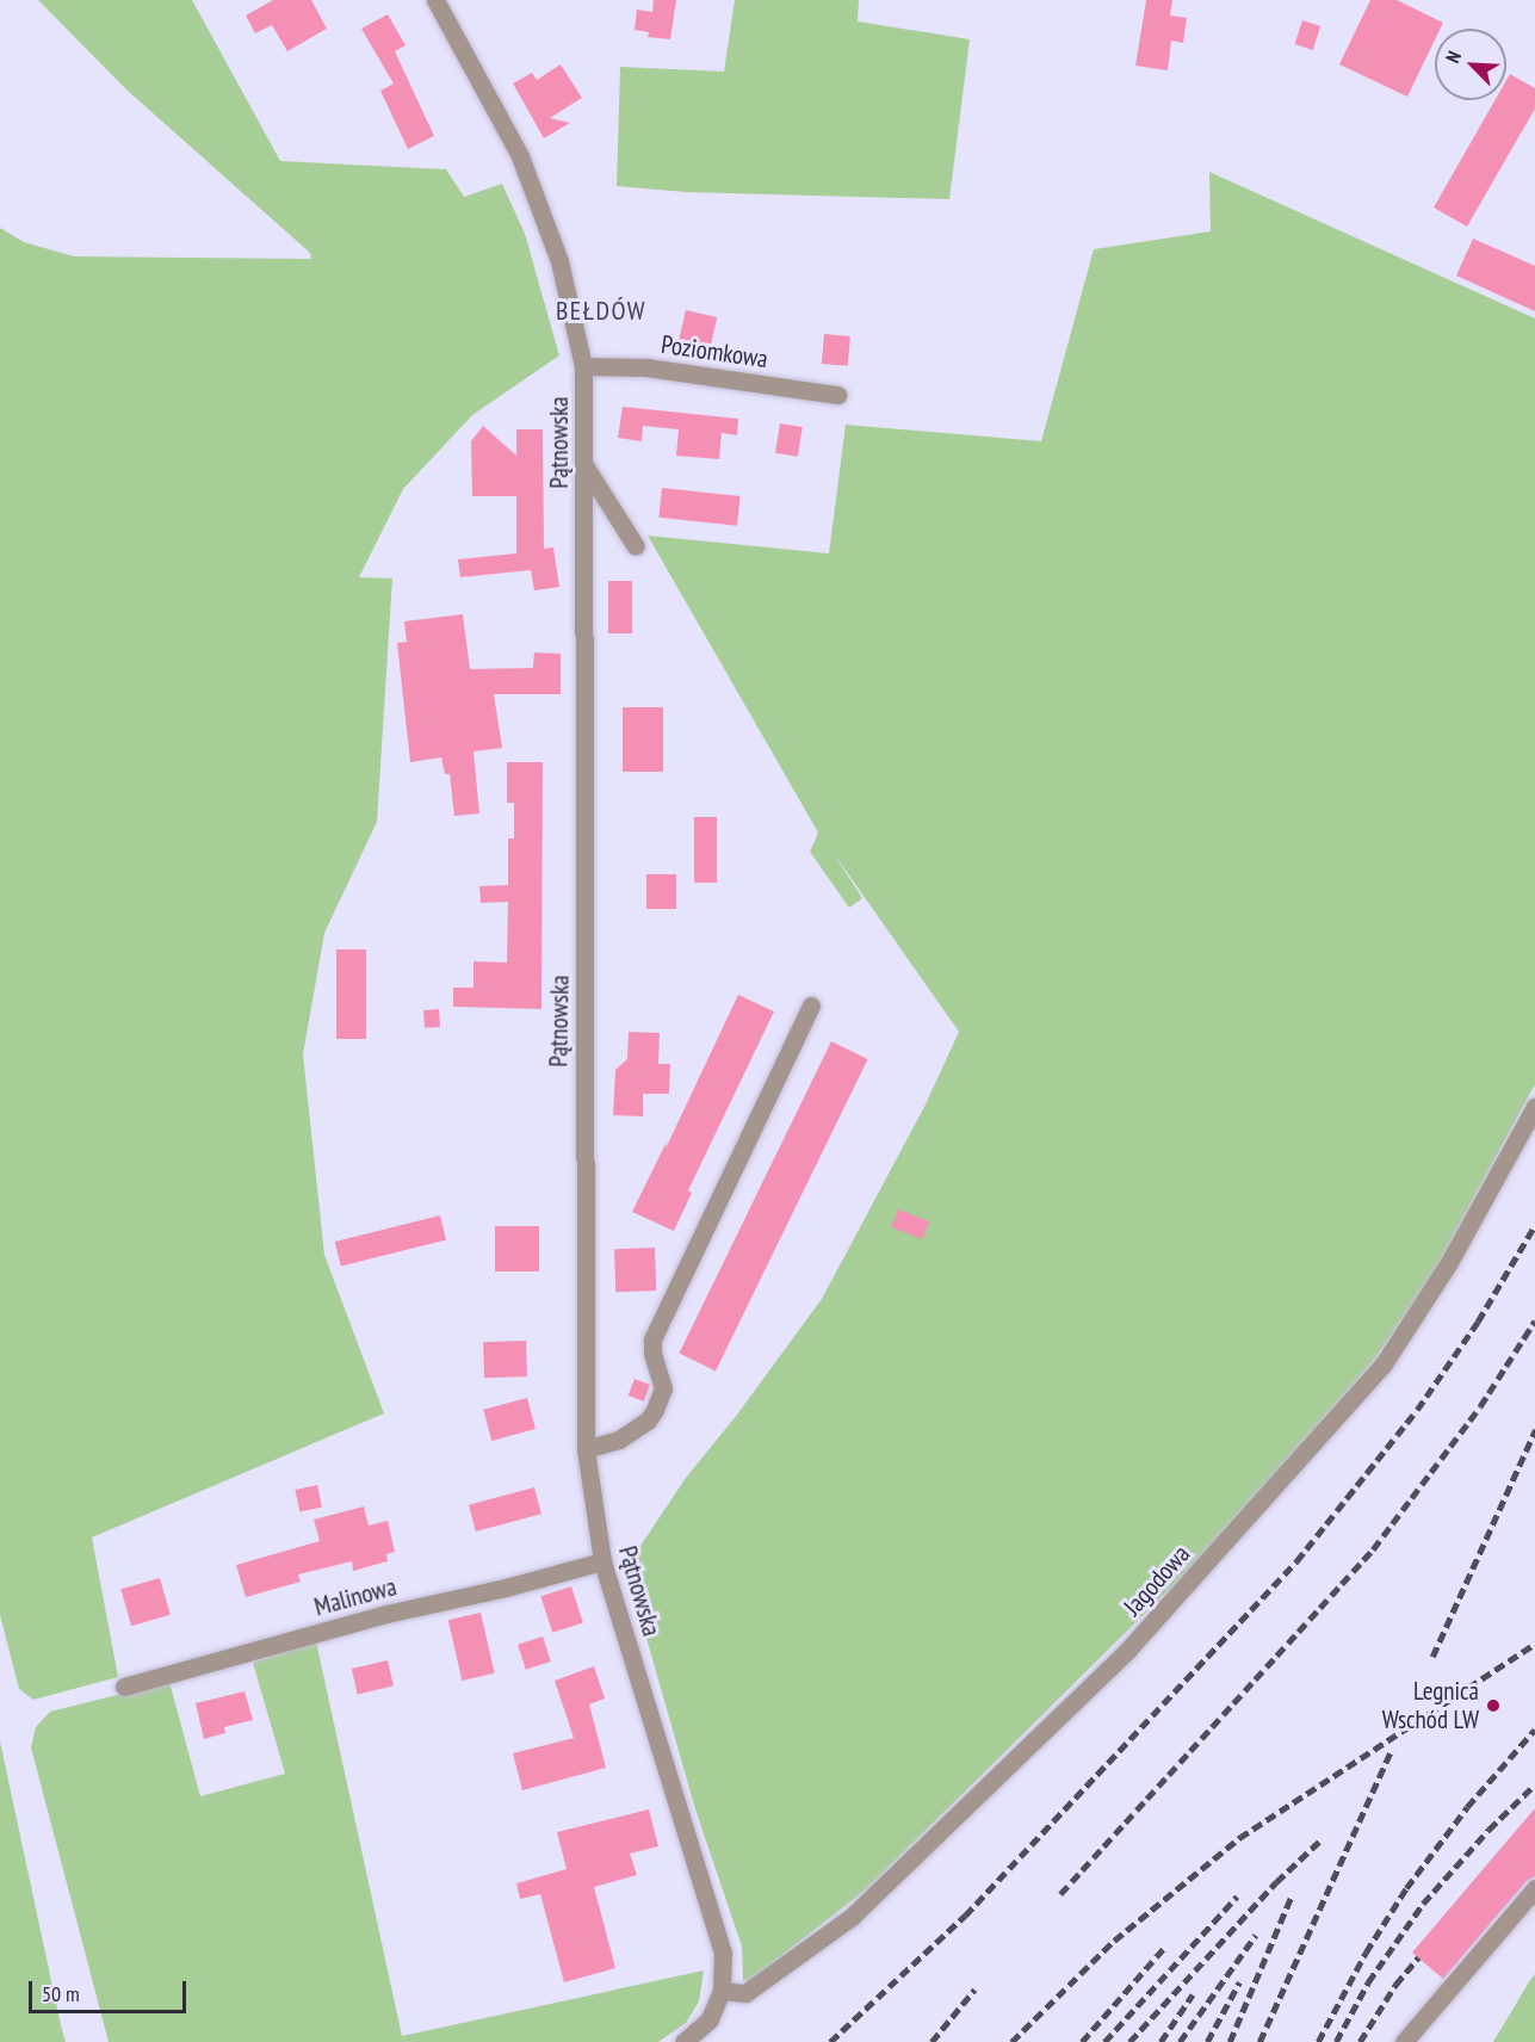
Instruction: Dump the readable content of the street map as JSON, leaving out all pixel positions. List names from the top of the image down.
{
  "streets": {
    "street": [
      "Poziomkowa",
      "Pątnowska",
      "Jagodowa",
      "Malinowa"
    ]
  },
  "crossings": [
    ["Poziomkowa", "Pątnowska"],
    ["Pątnowska", "Jagodowa"],
    ["Pątnowska", "Malinowa"]
  ],
  "districts": ["BEŁDÓW"],
  "places": ["Legnica Wschód LW"],
  "scale_bar": "50 m",
  "north": "top left"
}
